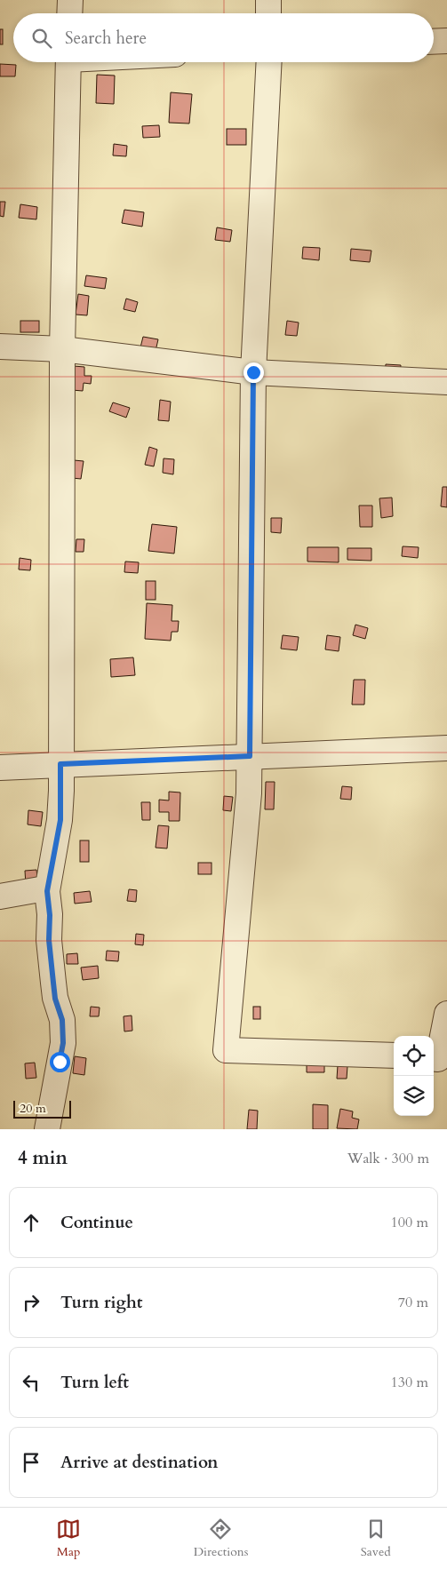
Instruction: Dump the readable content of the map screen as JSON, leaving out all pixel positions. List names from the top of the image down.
{
  "scale_bar": "20 m",
  "page": {
    "search": "Search here",
    "scale": "20 m",
    "heading": ["4 min", "Walk · 300 m"],
    "list": [
      ["Continue", "100 m"],
      ["Turn right", "70 m"],
      ["Turn left", "130 m"],
      "Arrive at destination"
    ],
    "nav": ["Map", "Directions", "Saved"]
  }
}
